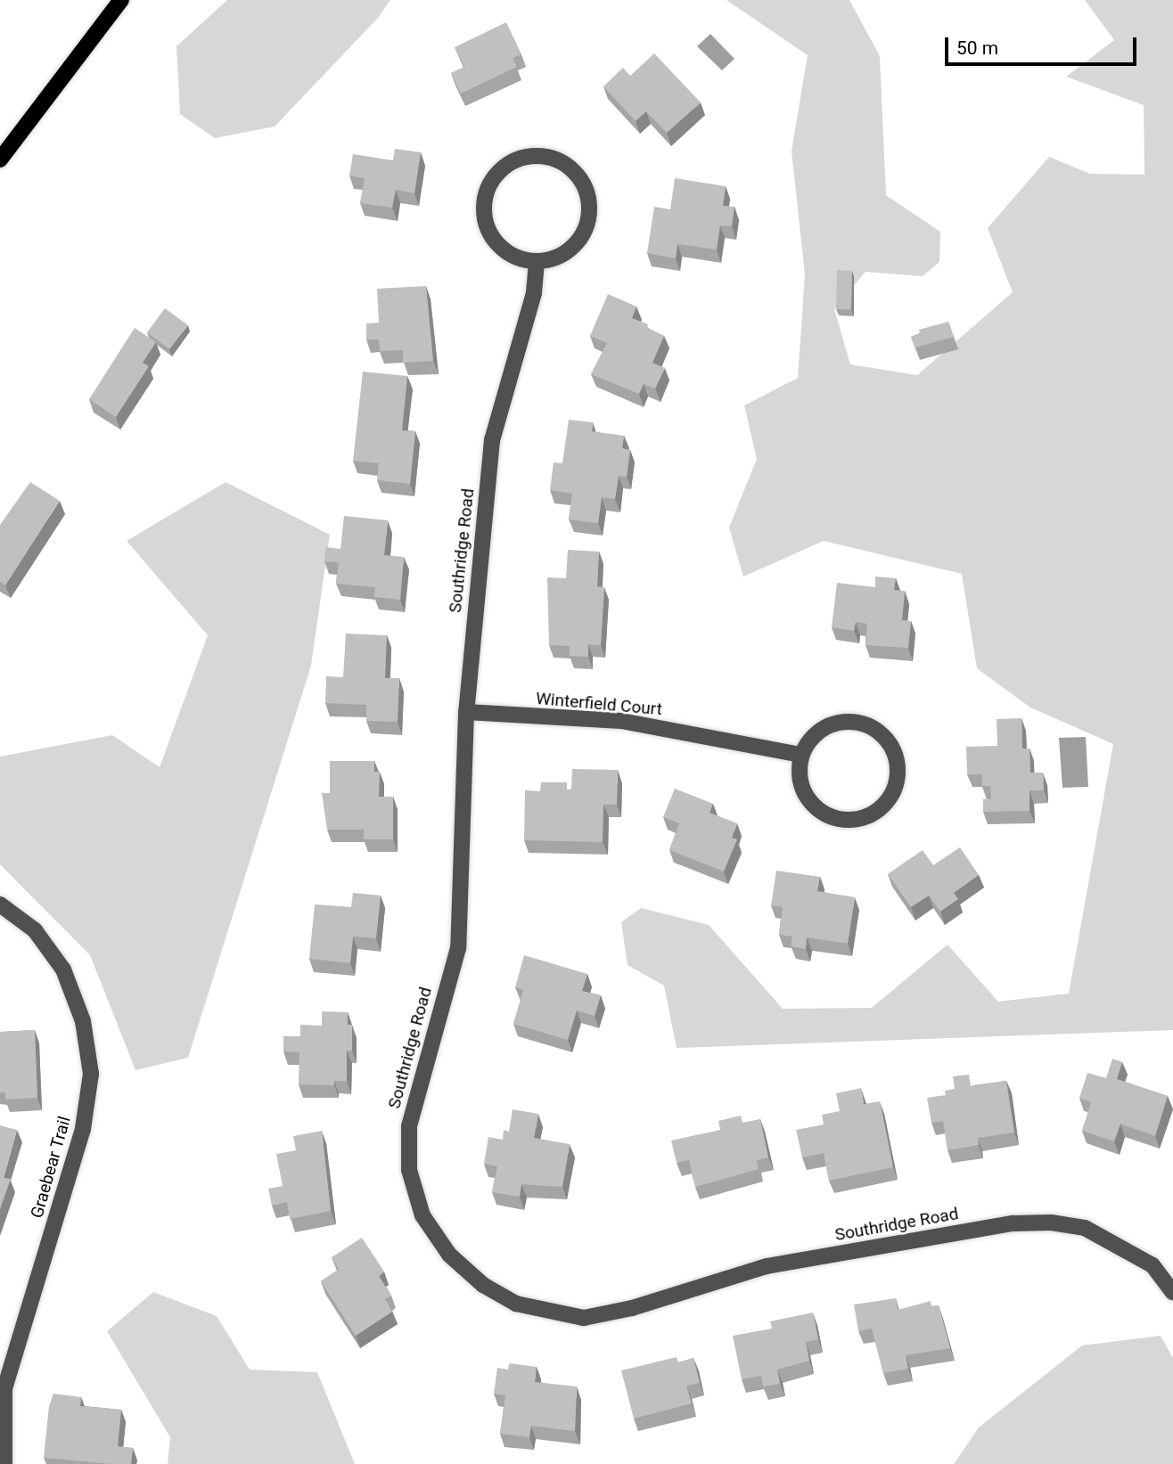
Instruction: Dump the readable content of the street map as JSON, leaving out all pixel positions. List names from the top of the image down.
{
  "streets": {
    "street": ["Southridge Road", "Winterfield Court", "Graebear Trail"]
  },
  "crossings": [
    ["Southridge Road", "Winterfield Court"]
  ],
  "scale_bar": "50 m"
}
